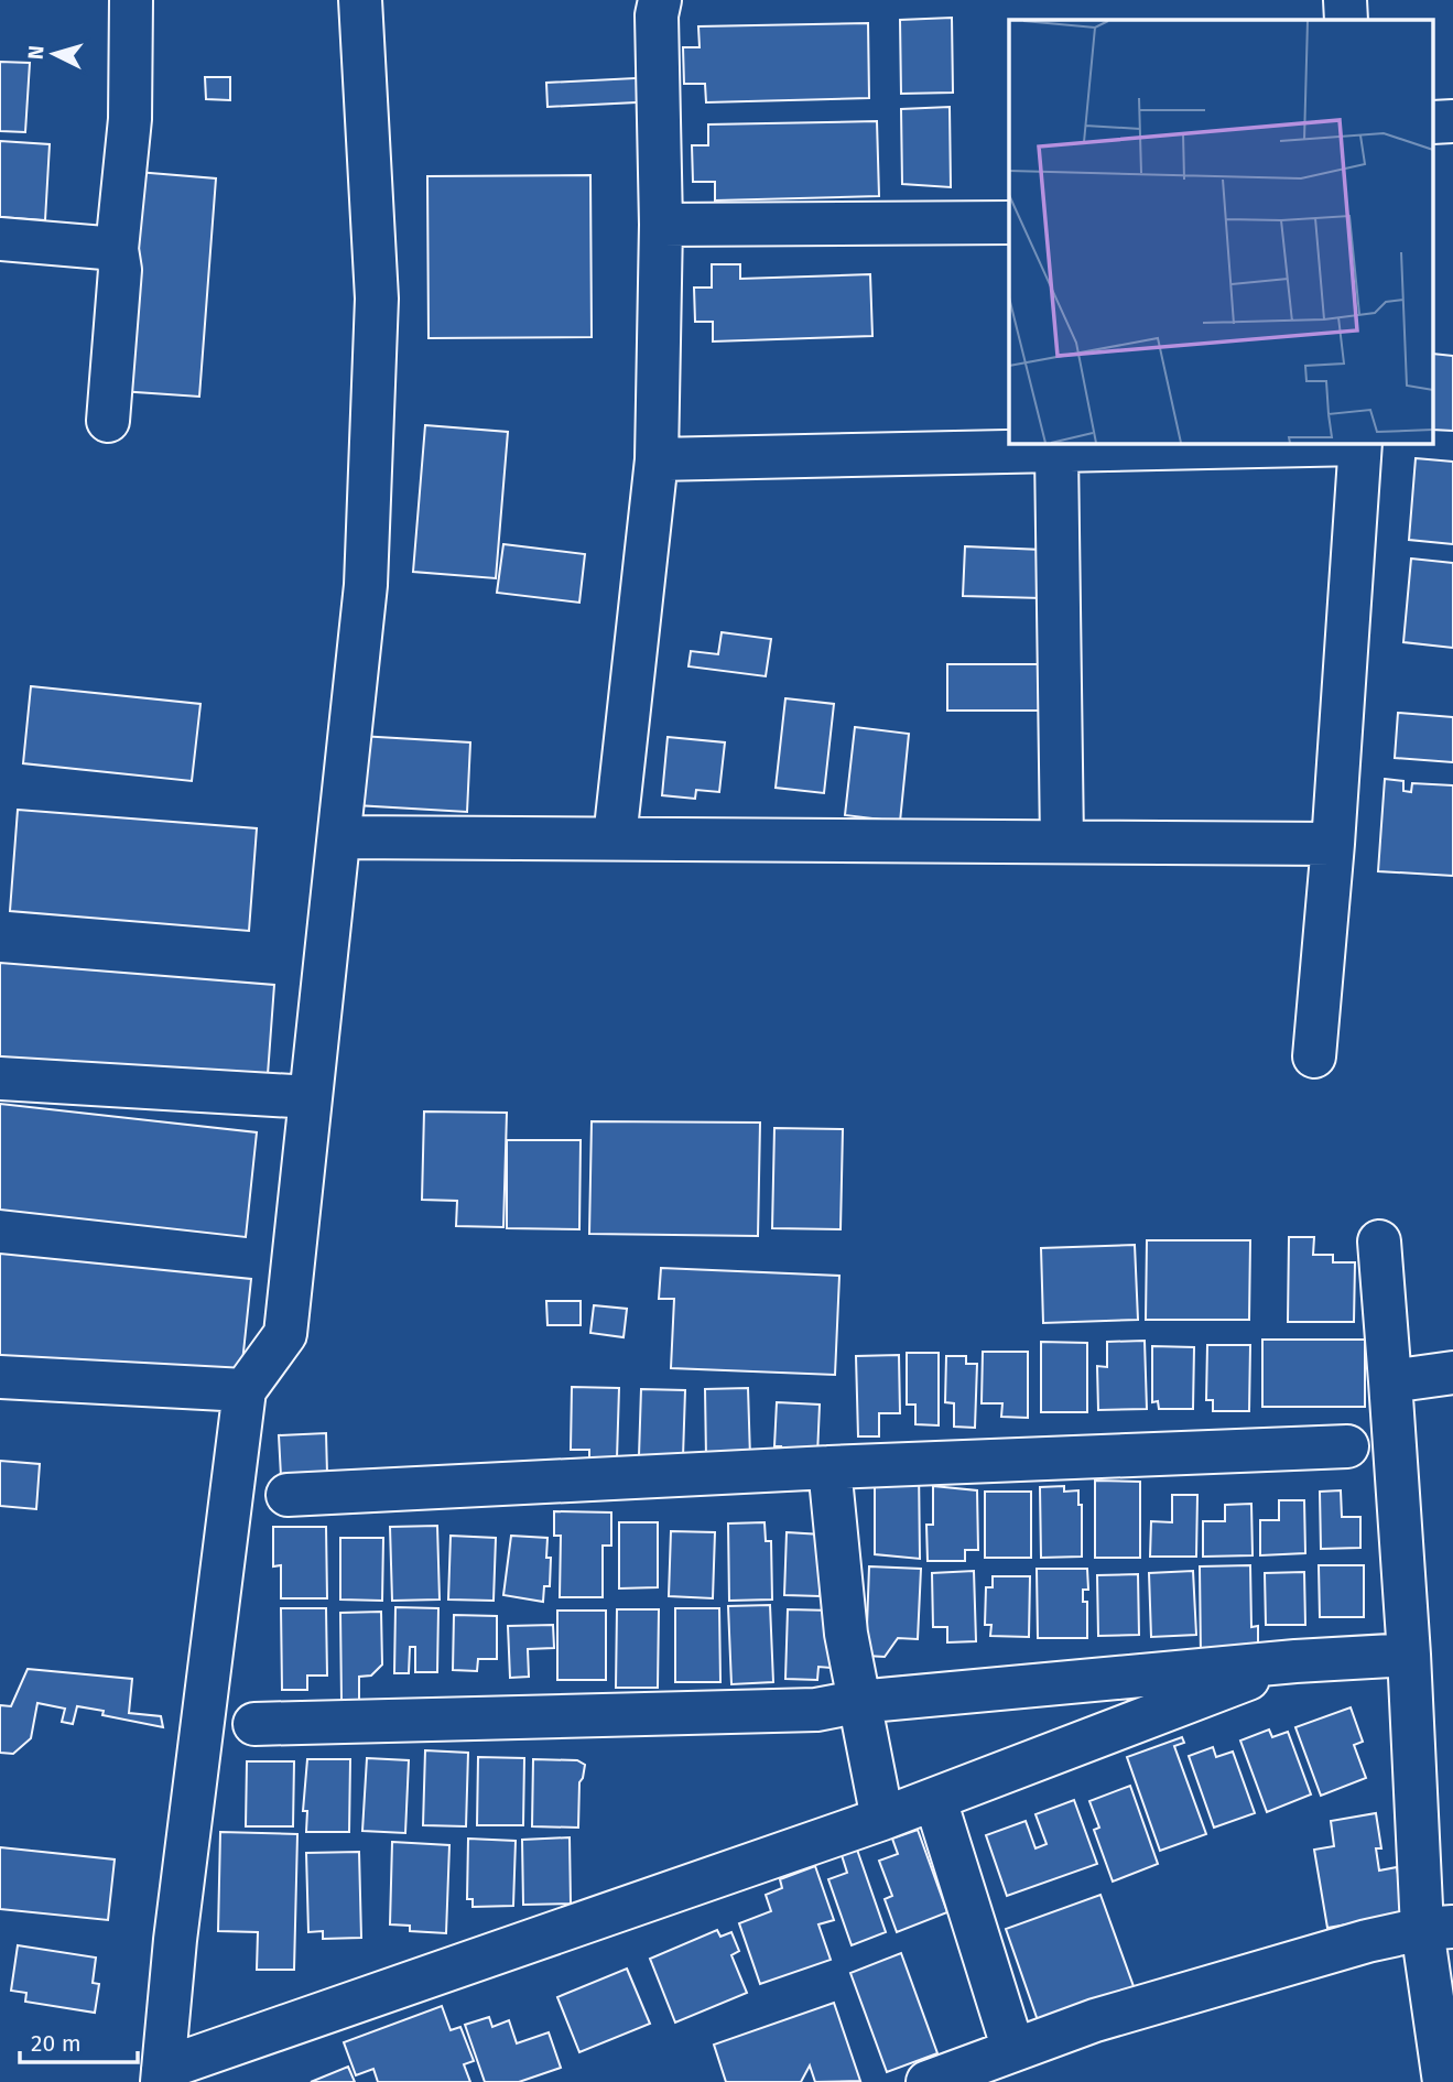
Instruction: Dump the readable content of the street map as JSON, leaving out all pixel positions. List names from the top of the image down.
{
  "scale_bar": "20 m",
  "north": "left"
}
